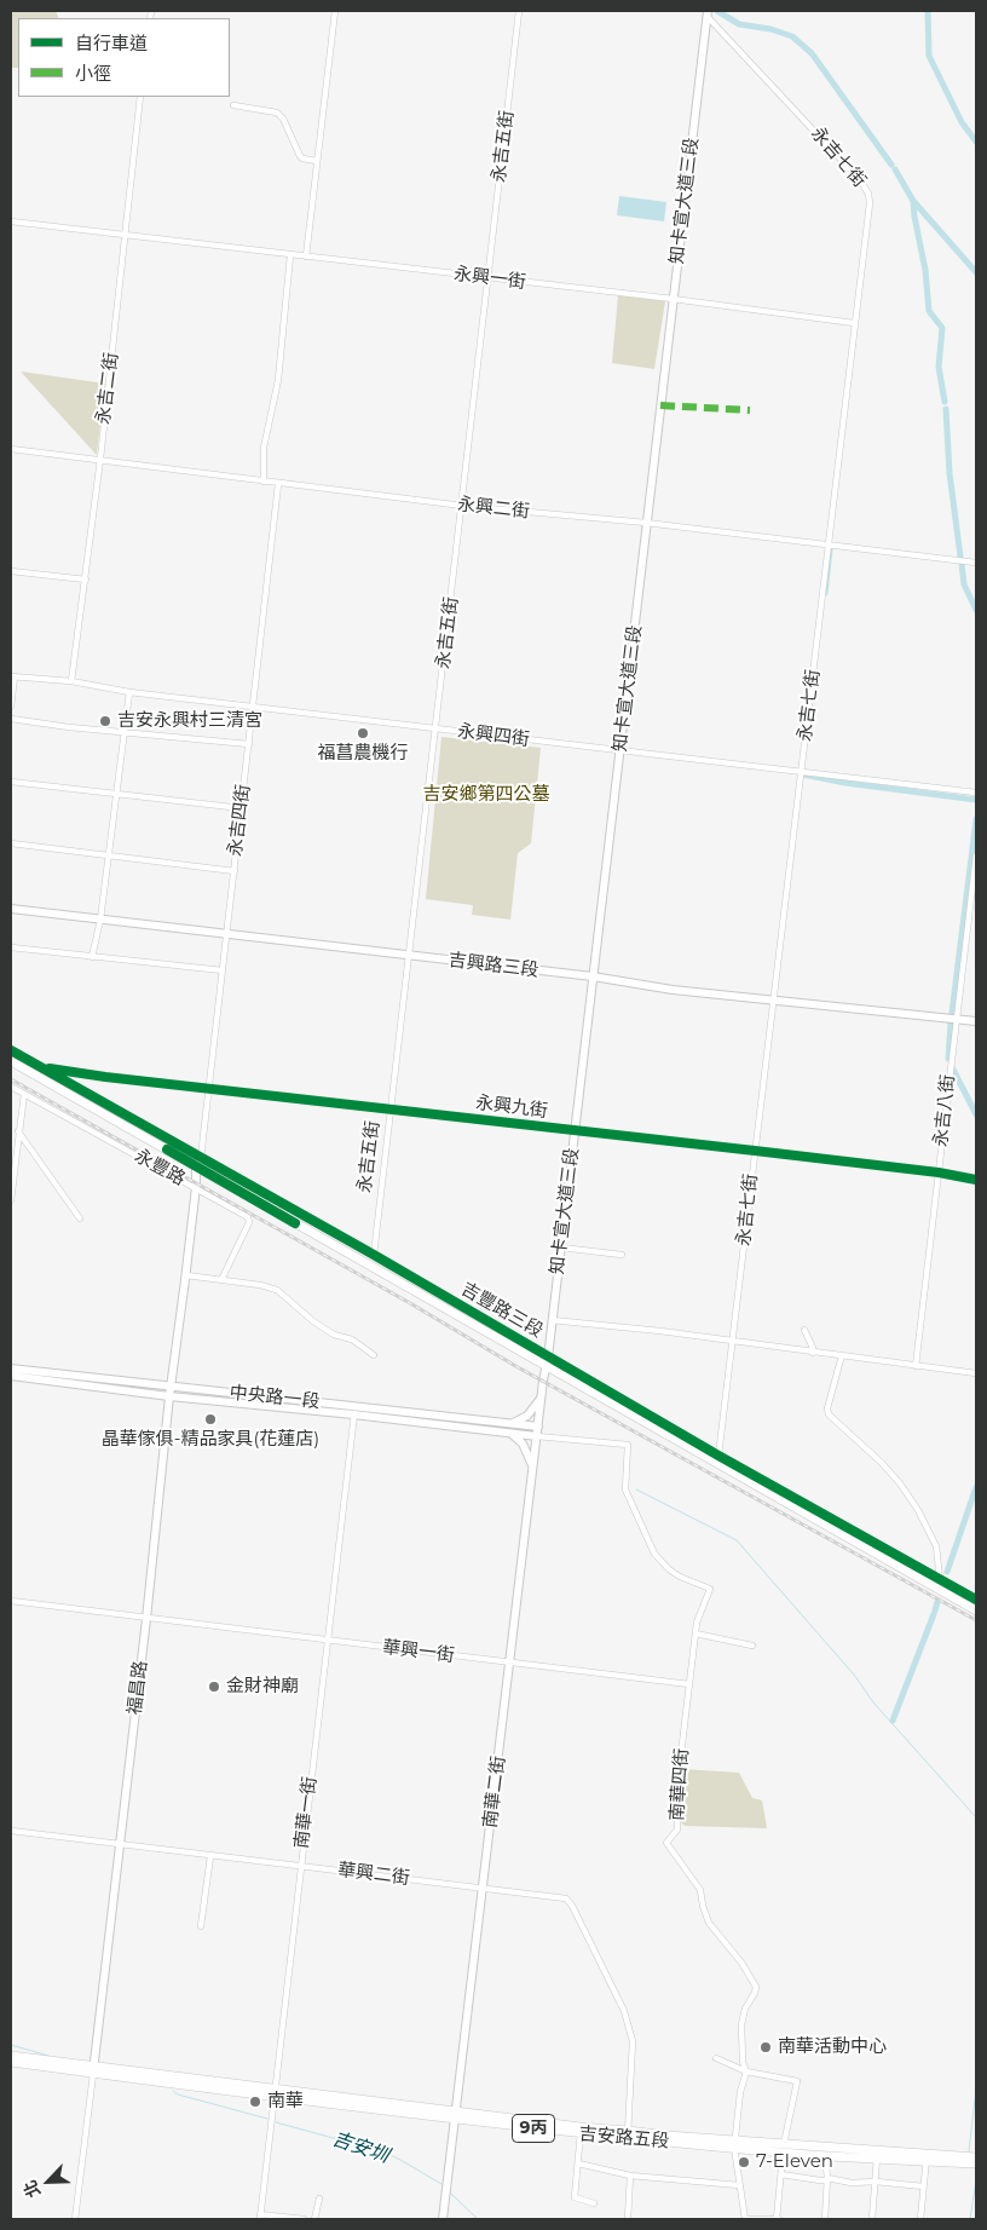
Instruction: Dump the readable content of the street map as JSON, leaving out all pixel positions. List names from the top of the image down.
{
  "streets": {
    "main road": ["吉豐路三段", "9丙", "吉安路五段"],
    "street": [
      "永吉五街",
      "永吉七街",
      "知卡宣大道三段",
      "永興一街",
      "永吉二街",
      "永興二街",
      "永興四街",
      "永吉四街",
      "吉興路三段",
      "永興九街",
      "永吉八街",
      "永豐路",
      "中央路一段",
      "華興一街",
      "福昌路",
      "南華四街",
      "南華二街",
      "南華一街",
      "華興二街"
    ]
  },
  "crossings": [
    ["永吉五街", "永興一街"],
    ["永吉五街", "永興二街"],
    ["永吉五街", "永興四街"],
    ["永吉五街", "吉興路三段"],
    ["永吉五街", "永興九街"],
    ["永吉五街", "吉豐路三段"],
    ["永吉七街", "知卡宣大道三段"],
    ["永吉七街", "永興一街"],
    ["永吉七街", "永興二街"],
    ["永吉七街", "永興四街"],
    ["永吉七街", "吉興路三段"],
    ["永吉七街", "永興九街"],
    ["永吉七街", "吉豐路三段"],
    ["知卡宣大道三段", "永興一街"],
    ["知卡宣大道三段", "永興二街"],
    ["知卡宣大道三段", "永興四街"],
    ["知卡宣大道三段", "吉興路三段"],
    ["知卡宣大道三段", "永興九街"],
    ["知卡宣大道三段", "吉豐路三段"],
    ["知卡宣大道三段", "南華二街"],
    ["永興一街", "永吉二街"],
    ["永吉二街", "永興二街"],
    ["永吉二街", "永興四街"],
    ["永興二街", "永吉四街"],
    ["永興四街", "永吉四街"],
    ["永吉四街", "吉興路三段"],
    ["永吉四街", "永興九街"],
    ["永吉四街", "吉豐路三段"],
    ["永吉四街", "福昌路"],
    ["吉興路三段", "永吉八街"],
    ["永興九街", "永吉八街"],
    ["永興九街", "吉豐路三段"],
    ["永豐路", "福昌路"],
    ["吉豐路三段", "福昌路"],
    ["吉豐路三段", "南華二街"],
    ["中央路一段", "福昌路"],
    ["中央路一段", "南華四街"],
    ["中央路一段", "南華二街"],
    ["中央路一段", "南華一街"],
    ["華興一街", "福昌路"],
    ["華興一街", "南華四街"],
    ["華興一街", "南華二街"],
    ["華興一街", "南華一街"],
    ["福昌路", "華興二街"],
    ["福昌路", "9丙"],
    ["福昌路", "吉安路五段"],
    ["南華四街", "南華二街"],
    ["南華四街", "吉安路五段"],
    ["南華二街", "華興二街"],
    ["南華二街", "吉安路五段"],
    ["南華一街", "華興二街"],
    ["南華一街", "吉安路五段"],
    ["華興二街", "吉安路五段"],
    ["9丙", "吉安路五段"]
  ],
  "water": ["吉安圳"],
  "parks": ["吉安鄉第四公墓"],
  "places": [
    "吉安永興村三清宮",
    "福菖農機行",
    "晶華傢俱-精品家具(花蓮店)",
    "金財神廟",
    "南華活動中心",
    "南華",
    "7-Eleven"
  ],
  "legend": ["自行車道", "小徑"],
  "north": "bottom left"
}
